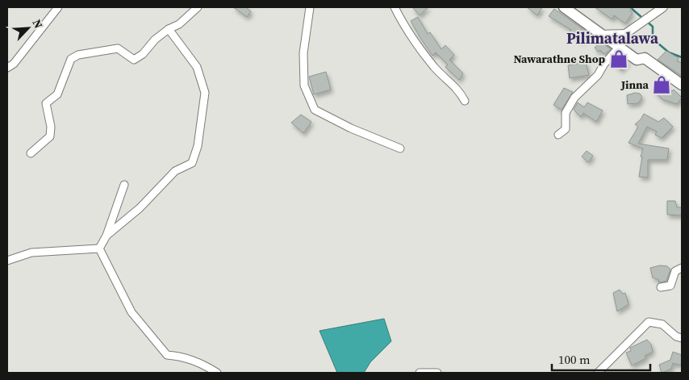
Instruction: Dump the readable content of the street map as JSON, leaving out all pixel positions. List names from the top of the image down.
{
  "districts": ["Pilimatalawa"],
  "places": {
    "shop": ["Nawarathne Shop", "Jinna"]
  },
  "scale_bar": "100 m",
  "north": "top right"
}
